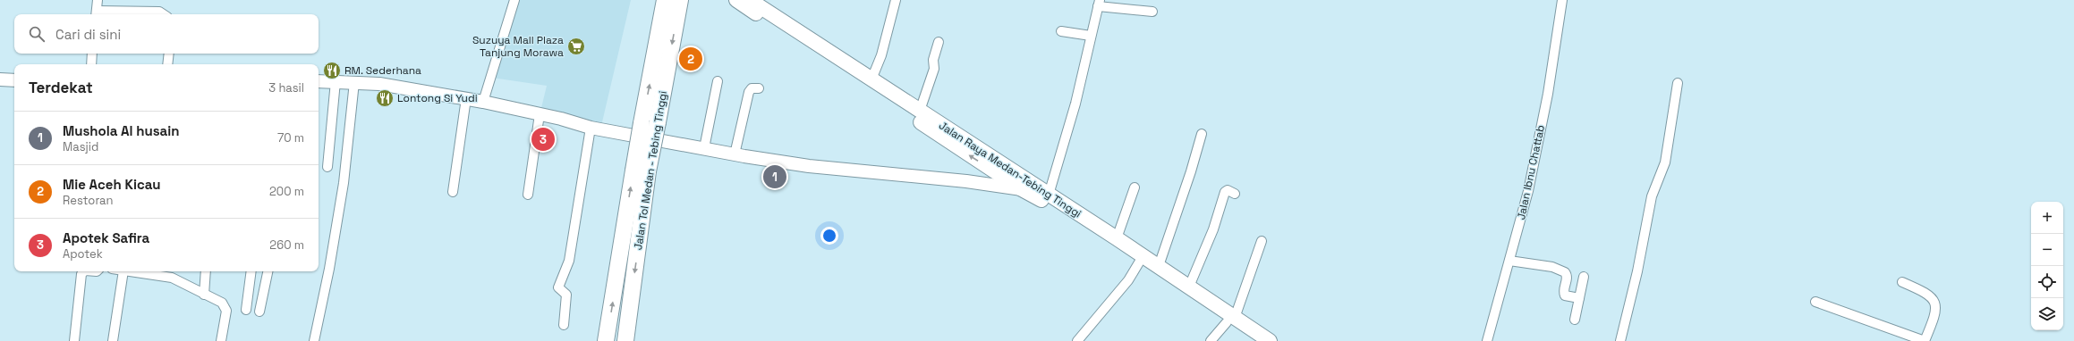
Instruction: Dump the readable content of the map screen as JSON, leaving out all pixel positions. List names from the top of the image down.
{
  "streets": {
    "highway": ["Jalan Raya Medan-Tebing Tinggi", "Jalan Tol Medan - Tebing Tinggi"],
    "street": ["Jalan Ibnu Chattab"]
  },
  "places": {
    "supermarket": ["Suzuya Mall Plaza Tanjung Morawa"],
    "restaurant": ["RM. Sederhana", "Lontong Si Yudi"]
  },
  "page": {
    "search": "Cari di sini",
    "pins": ["2", "3", "1"],
    "heading": ["Terdekat", "3 hasil"],
    "list": [
      {
        "mark": "1",
        "name": "Mushola Al husain",
        "note": "Masjid",
        "value": "70 m"
      },
      {
        "mark": "2",
        "name": "Mie Aceh Kicau",
        "note": "Restoran",
        "value": "200 m"
      },
      {
        "mark": "3",
        "name": "Apotek Safira",
        "note": "Apotek",
        "value": "260 m"
      }
    ],
    "map_buttons": ["+", "−"]
  }
}
